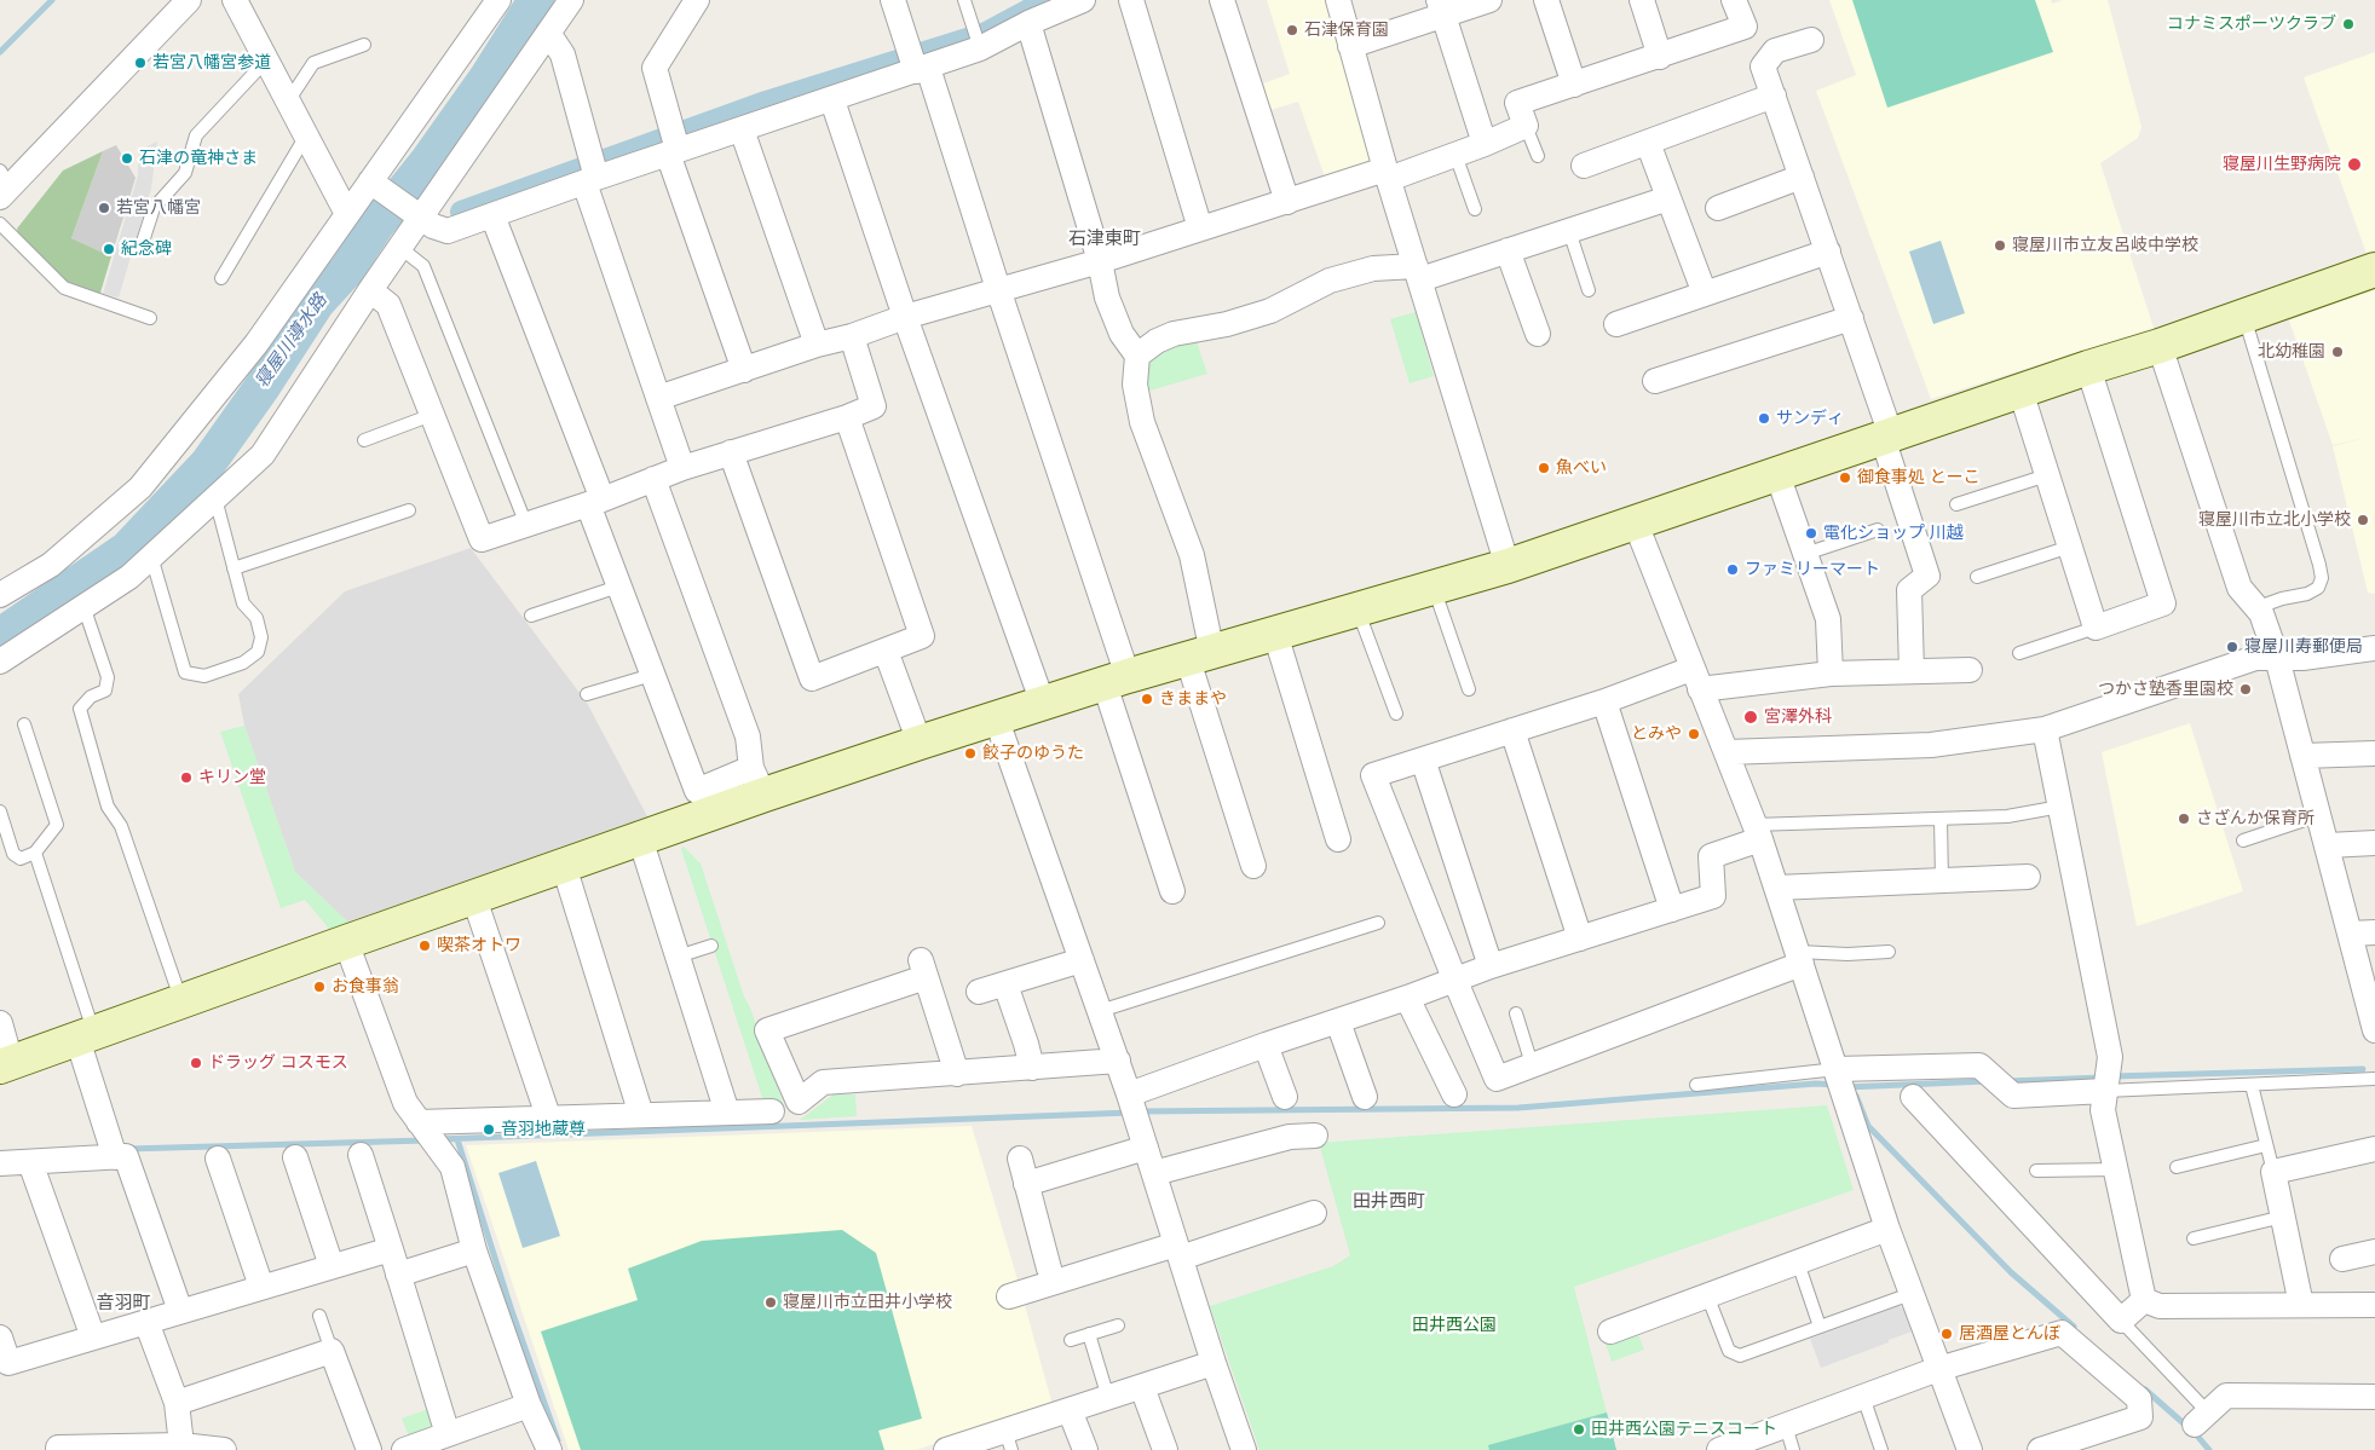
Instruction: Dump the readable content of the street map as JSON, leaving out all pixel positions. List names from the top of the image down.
{
  "districts": ["石津東町", "田井西町", "音羽町"],
  "water": ["寝屋川導水路"],
  "parks": ["田井西公園"],
  "places": [
    "コナミスポーツクラブ",
    "石津保育園",
    "若宮八幡宮参道",
    "石津の竜神さま",
    "寝屋川生野病院",
    "若宮八幡宮",
    "寝屋川市立友呂岐中学校",
    "紀念碑",
    "北幼稚園",
    "サンディ",
    "魚べい",
    "御食事処 とーこ",
    "寝屋川市立北小学校",
    "電化ショップ 川越",
    "ファミリーマート",
    "寝屋川寿郵便局",
    "つかさ塾香里園校",
    "きままや",
    "宮澤外科",
    "とみや",
    "餃子のゆうた",
    "キリン堂",
    "さざんか保育所",
    "喫茶オトワ",
    "お食事翁",
    "ドラッグ コスモス",
    "音羽地蔵尊",
    "寝屋川市立田井小学校",
    "居酒屋とんぼ",
    "田井西公園テニスコート"
  ]
}
